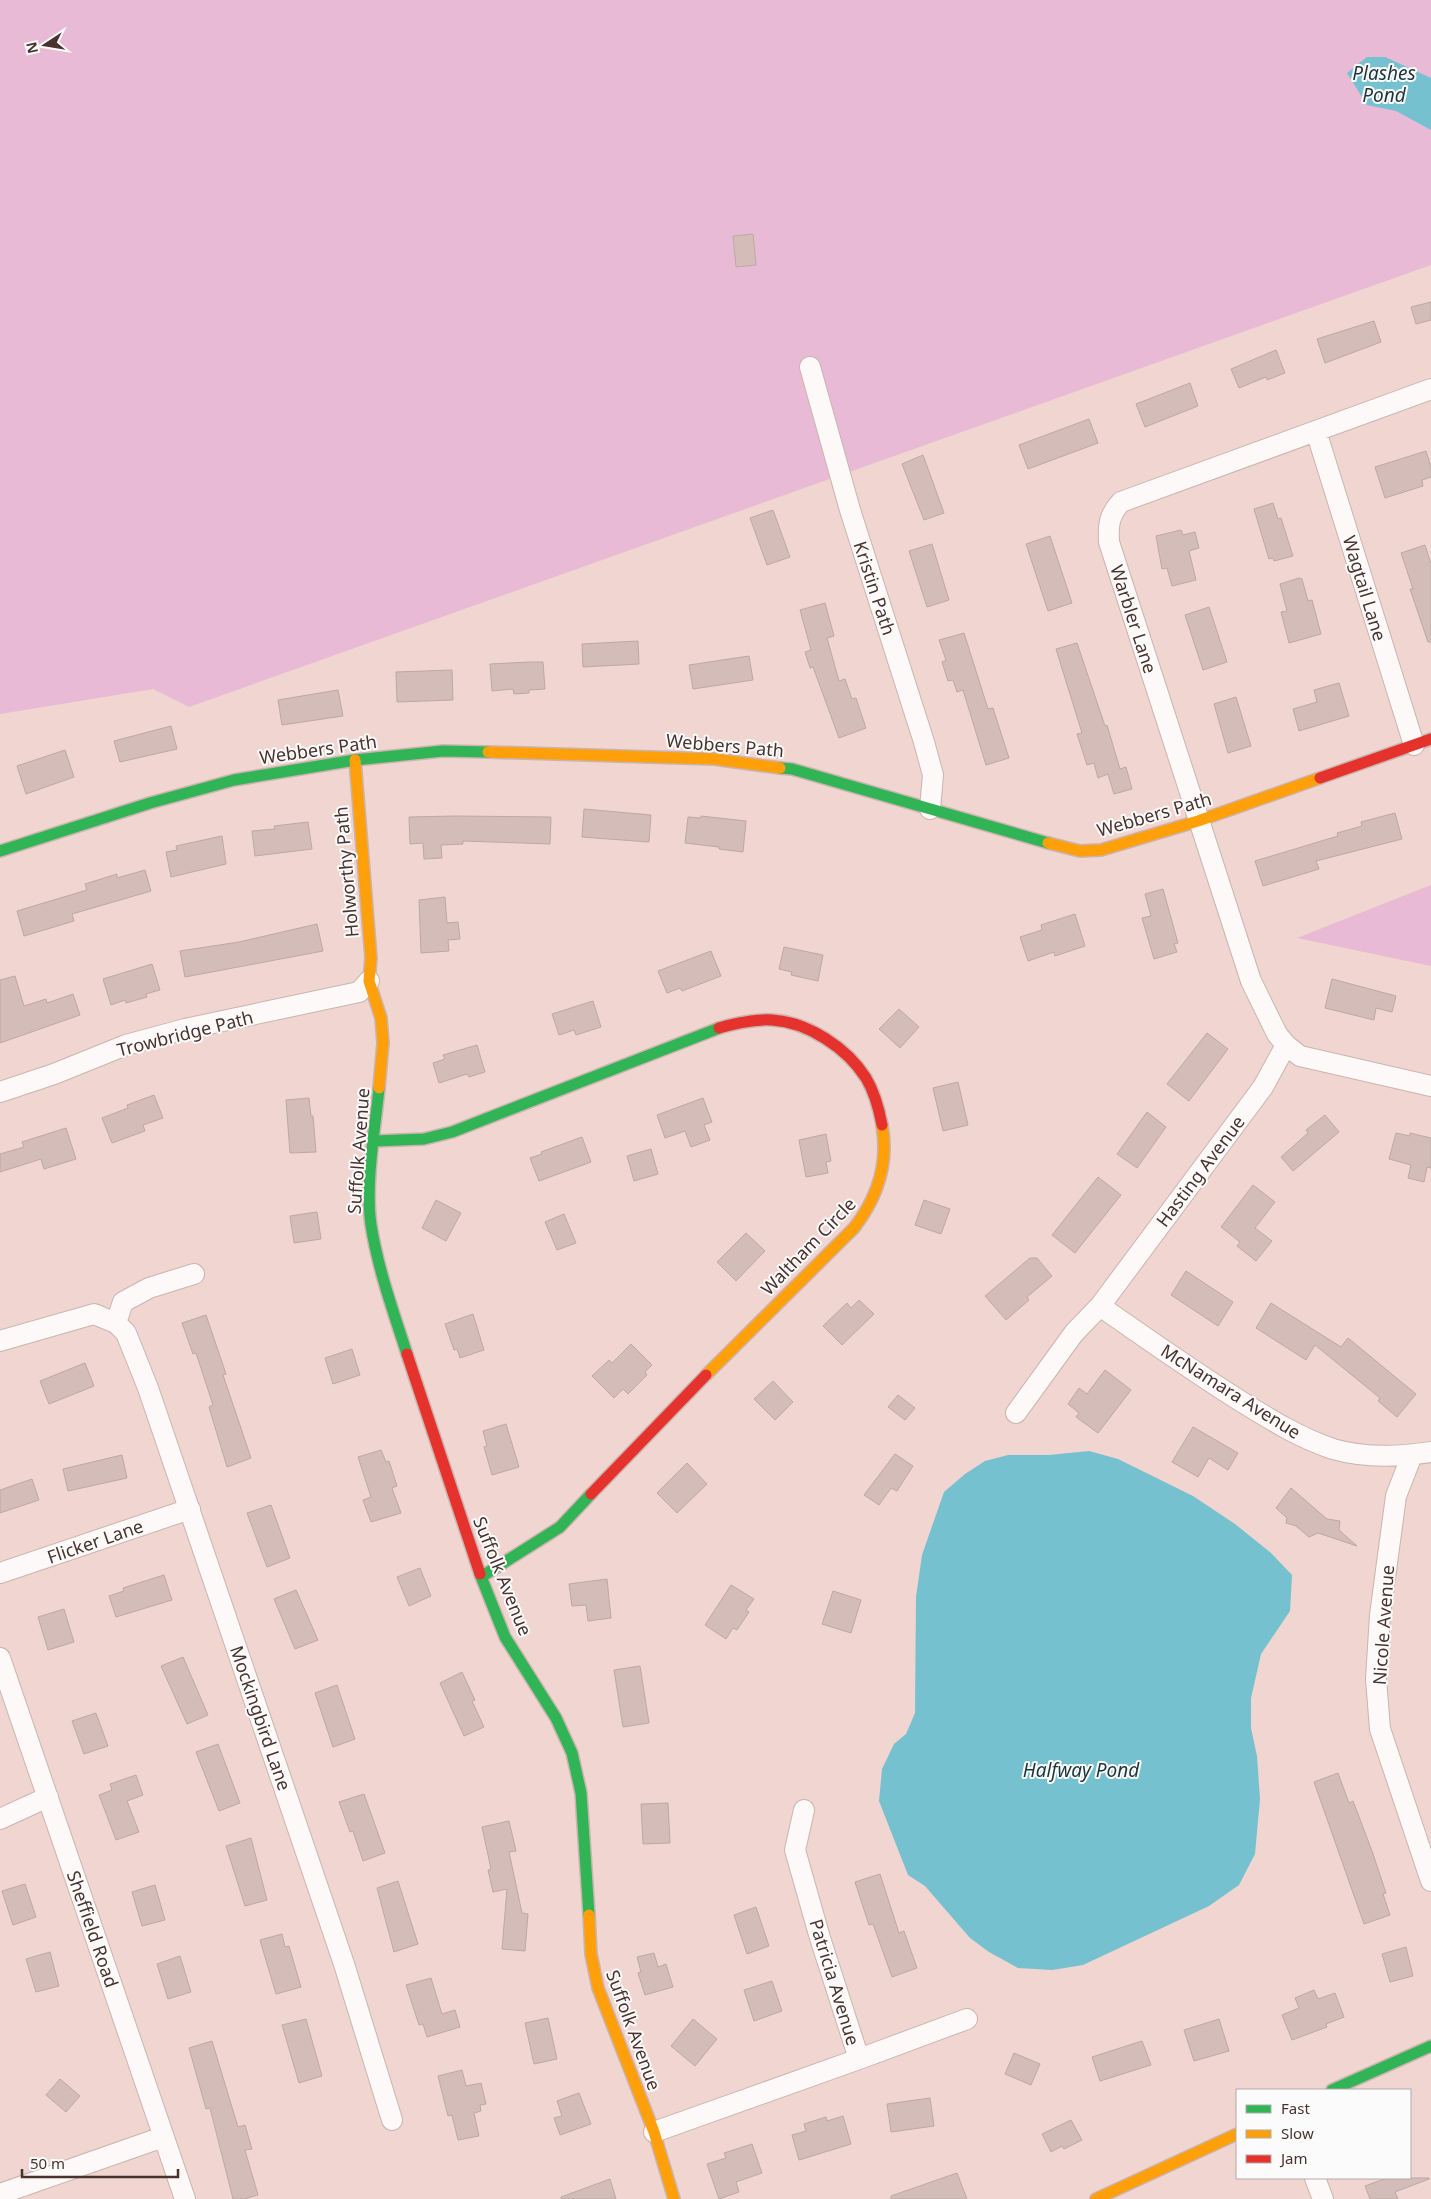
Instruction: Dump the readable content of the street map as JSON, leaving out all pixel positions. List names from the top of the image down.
{
  "streets": {
    "street": [
      "Kristin Path",
      "Wagtail Lane",
      "Warbler Lane",
      "Webbers Path",
      "Holworthy Path",
      "Trowbridge Path",
      "Suffolk Avenue",
      "Hasting Avenue",
      "Waltham Circle",
      "McNamara Avenue",
      "Flicker Lane",
      "Nicole Avenue",
      "Mockingbird Lane",
      "Sheffield Road",
      "Patricia Avenue"
    ]
  },
  "crossings": [
    ["Kristin Path", "Webbers Path"],
    ["Wagtail Lane", "Warbler Lane"],
    ["Wagtail Lane", "Webbers Path"],
    ["Warbler Lane", "Webbers Path"],
    ["Warbler Lane", "Hasting Avenue"],
    ["Webbers Path", "Holworthy Path"],
    ["Holworthy Path", "Trowbridge Path"],
    ["Holworthy Path", "Suffolk Avenue"],
    ["Trowbridge Path", "Suffolk Avenue"],
    ["Suffolk Avenue", "Waltham Circle"],
    ["Suffolk Avenue", "Patricia Avenue"],
    ["Hasting Avenue", "McNamara Avenue"],
    ["McNamara Avenue", "Nicole Avenue"],
    ["Flicker Lane", "Mockingbird Lane"]
  ],
  "water": ["Plashes Pond", "Halfway Pond"],
  "legend": ["Fast", "Slow", "Jam"],
  "scale_bar": "50 m",
  "north": "left"
}
